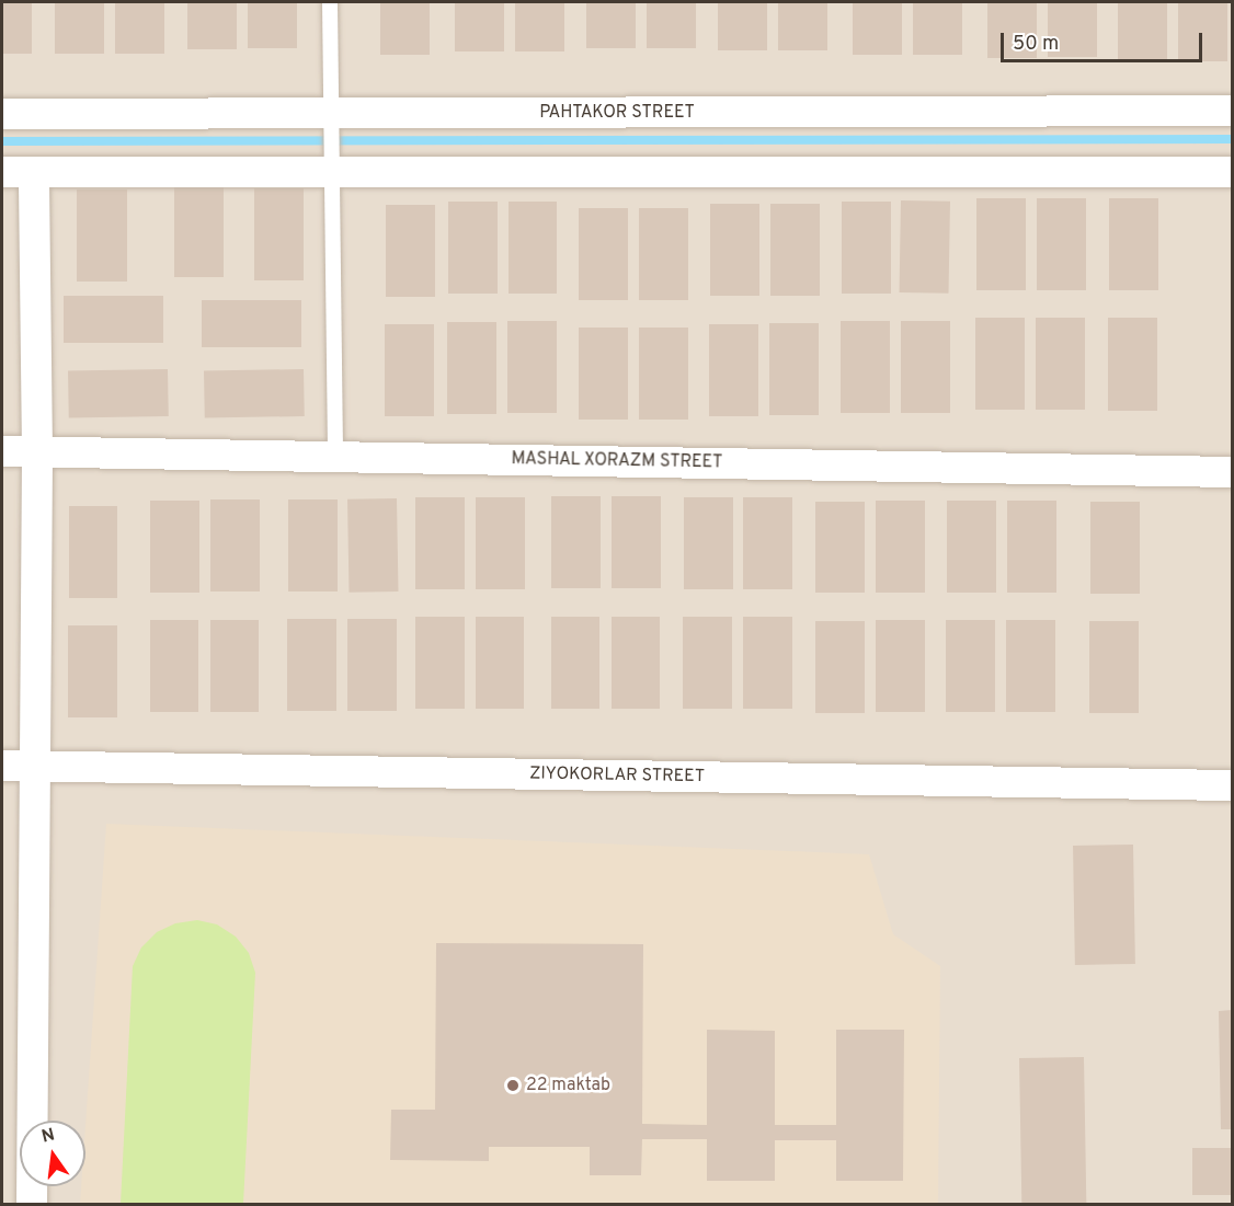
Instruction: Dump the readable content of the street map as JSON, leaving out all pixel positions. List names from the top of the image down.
{
  "streets": {
    "street": ["PAHTAKOR STREET", "MASHAL XORAZM STREET", "ZIYOKORLAR STREET"]
  },
  "places": ["22 maktab"],
  "scale_bar": "50 m",
  "north": "top"
}
